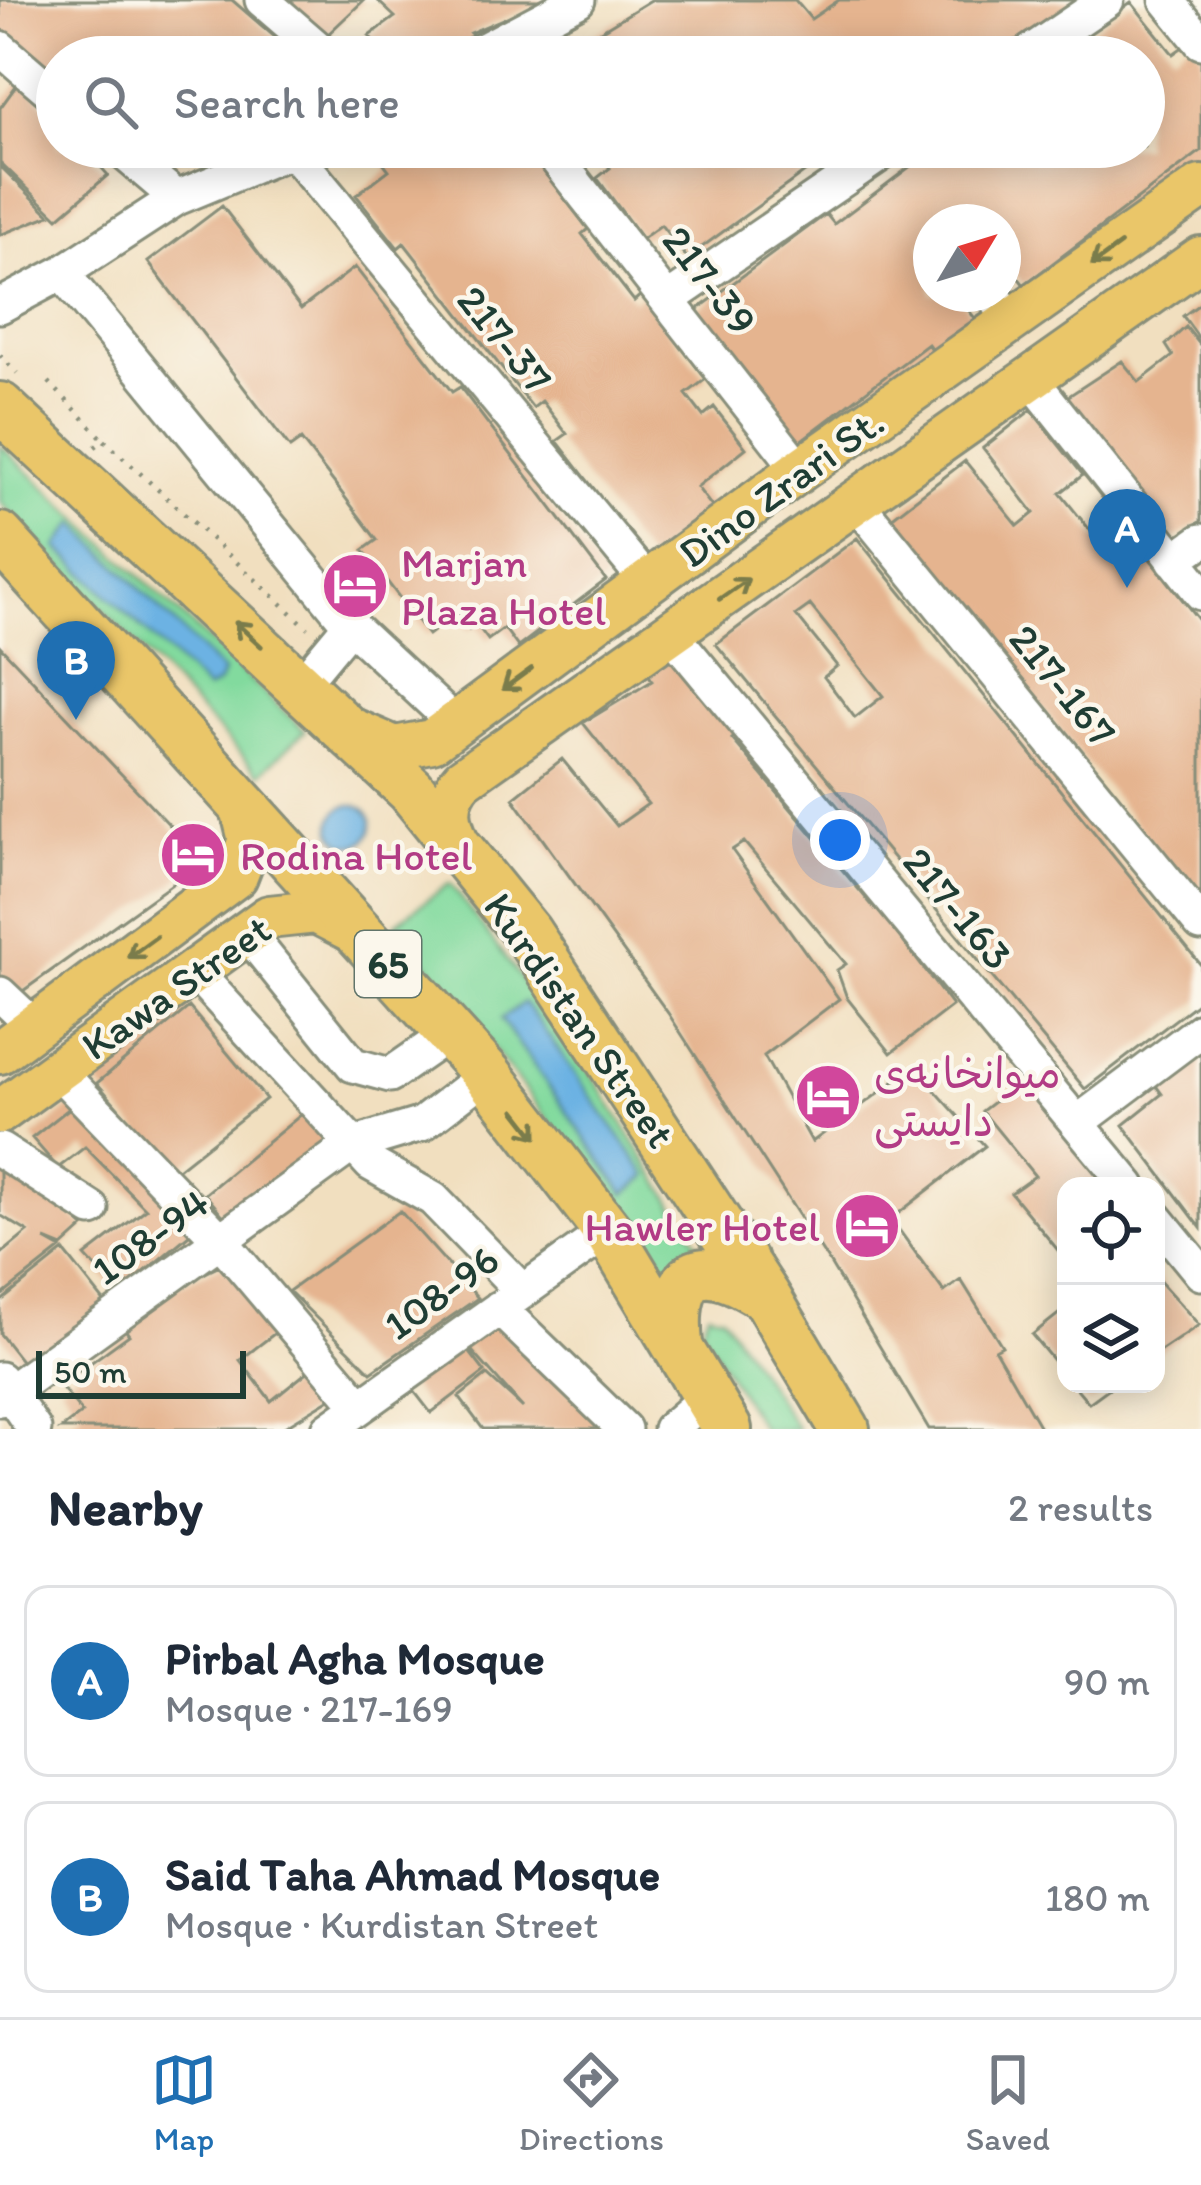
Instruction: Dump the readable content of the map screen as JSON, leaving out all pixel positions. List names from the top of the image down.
{
  "streets": {
    "highway": ["65", "Kurdistan Street"],
    "main road": ["Dino Zrari St.", "Kawa Street"],
    "street": [
      "217-39",
      "217-37",
      "217-167",
      "217-163",
      "108-94",
      "108-96"
    ]
  },
  "crossings": [
    ["217-39", "Dino Zrari St."],
    ["217-37", "Dino Zrari St."],
    ["Dino Zrari St.", "217-167"],
    ["Dino Zrari St.", "217-163"],
    ["Dino Zrari St.", "Kurdistan Street"],
    ["65", "Kawa Street"],
    ["65", "108-94"],
    ["65", "108-96"]
  ],
  "places": {
    "hotel": [
      "Marjan Plaza Hotel",
      "Rodina Hotel",
      "میوانخانەی دایستی",
      "Hawler Hotel"
    ]
  },
  "scale_bar": "50 m",
  "north": "top right",
  "page": {
    "search": "Search here",
    "pins": ["A", "B"],
    "scale": "50 m",
    "heading": ["Nearby", "2 results"],
    "list": [
      {
        "mark": "A",
        "name": "Pirbal Agha Mosque",
        "note": "Mosque · 217-169",
        "value": "90 m"
      },
      {
        "mark": "B",
        "name": "Said Taha Ahmad Mosque",
        "note": "Mosque · Kurdistan Street",
        "value": "180 m"
      }
    ],
    "nav": ["Map", "Directions", "Saved"]
  }
}
